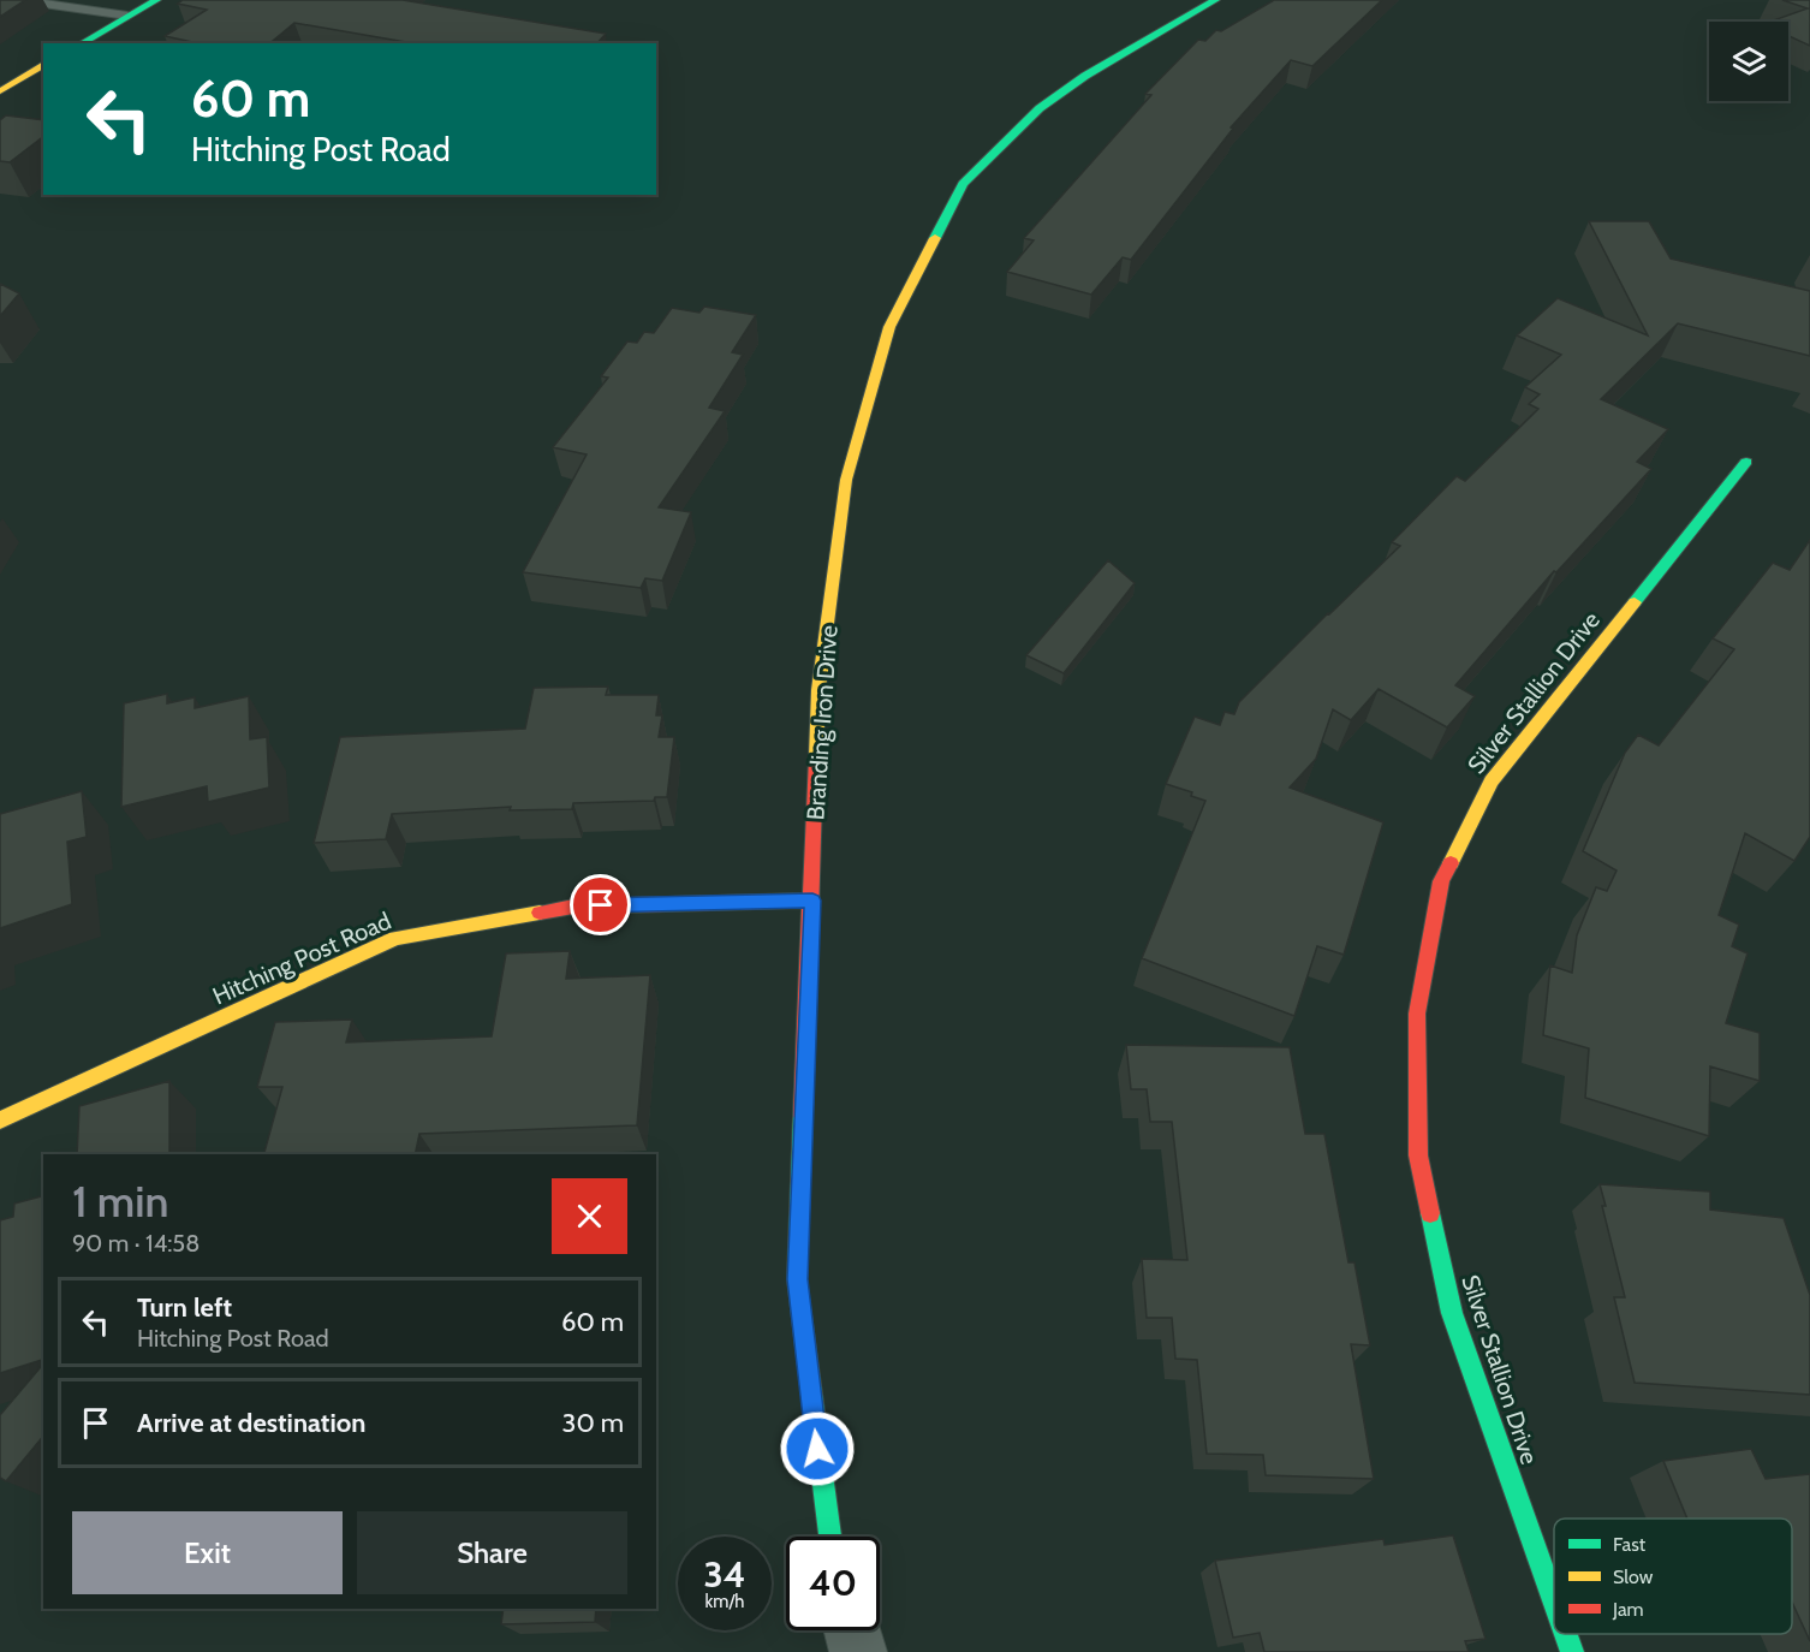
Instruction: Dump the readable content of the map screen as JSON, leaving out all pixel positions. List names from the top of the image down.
{
  "streets": {
    "street": ["Silver Stallion Drive", "Branding Iron Drive", "Hitching Post Road"]
  },
  "crossings": [
    ["Branding Iron Drive", "Hitching Post Road"]
  ],
  "legend": ["Fast", "Slow", "Jam"],
  "page": {
    "turn": ["60 m", "Hitching Post Road"],
    "heading": ["1 min", "90 m · 14:58"],
    "list": [
      {
        "name": "Turn left",
        "note": "Hitching Post Road",
        "value": "60 m"
      },
      {
        "name": "Arrive at destination",
        "value": "30 m"
      }
    ],
    "buttons": ["Exit", "Share"],
    "speed": "34 km/h",
    "limit": "40"
  }
}
